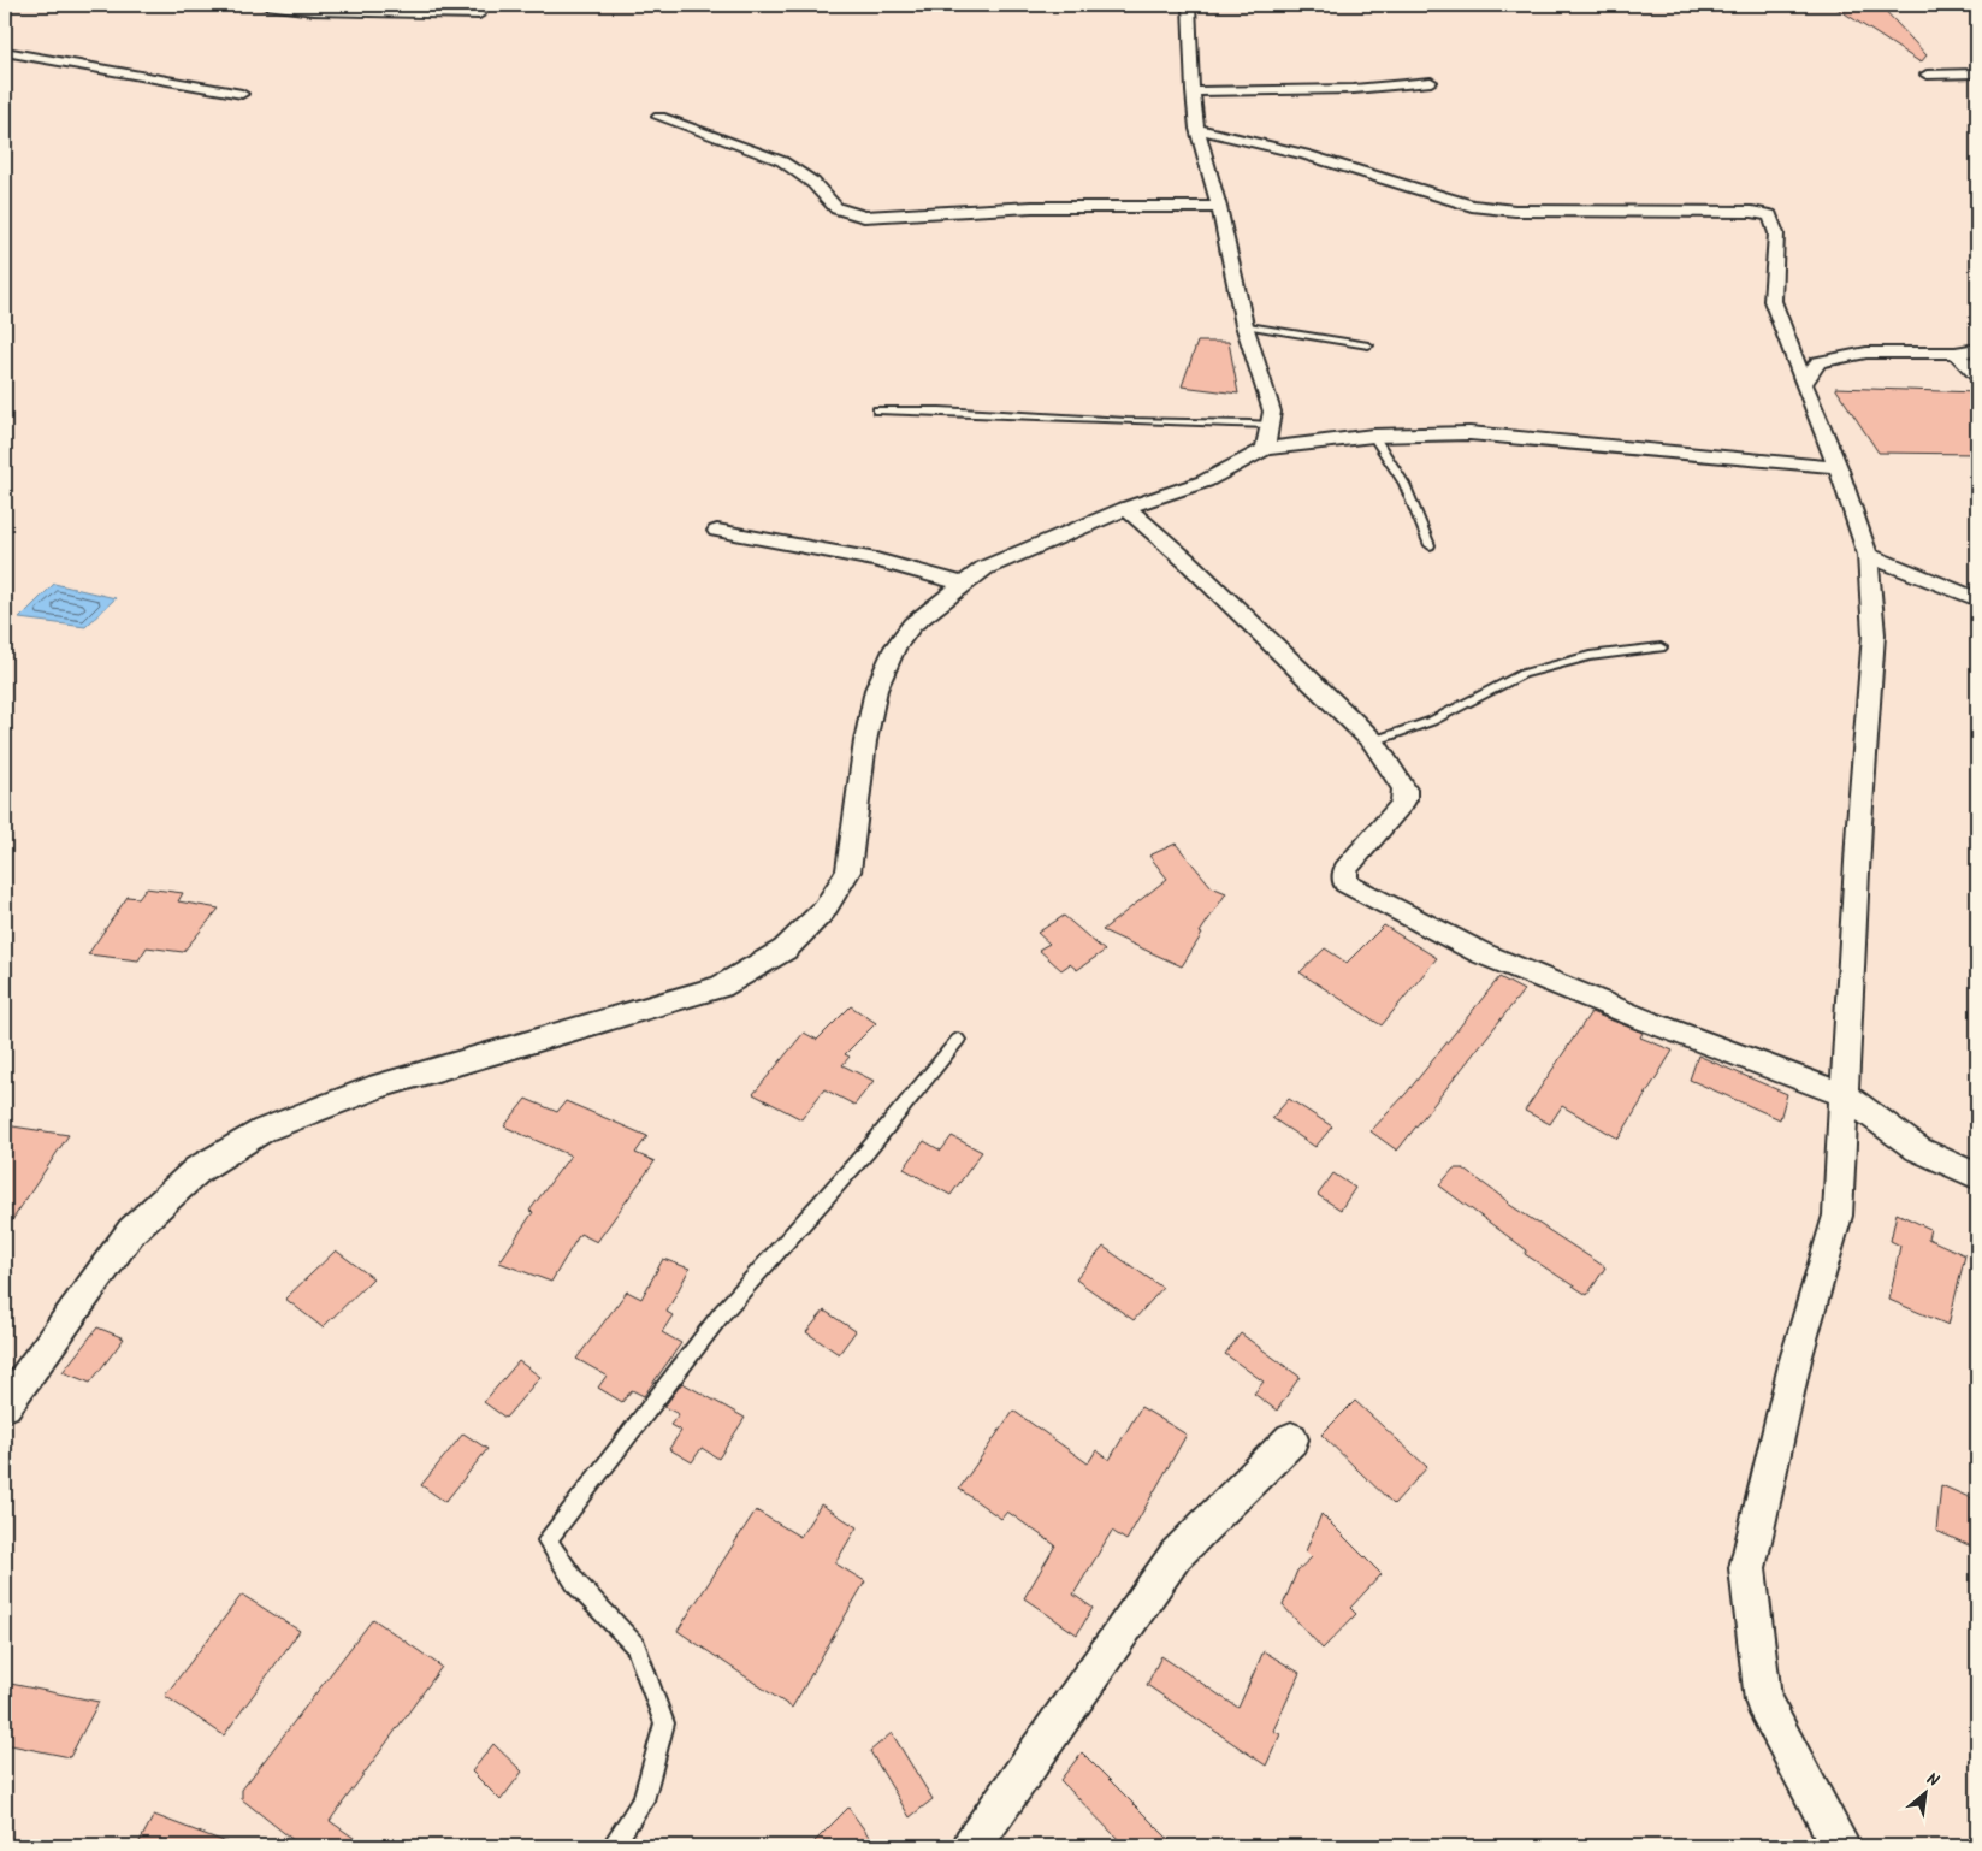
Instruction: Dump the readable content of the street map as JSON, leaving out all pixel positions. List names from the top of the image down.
{
  "north": "top right"
}
